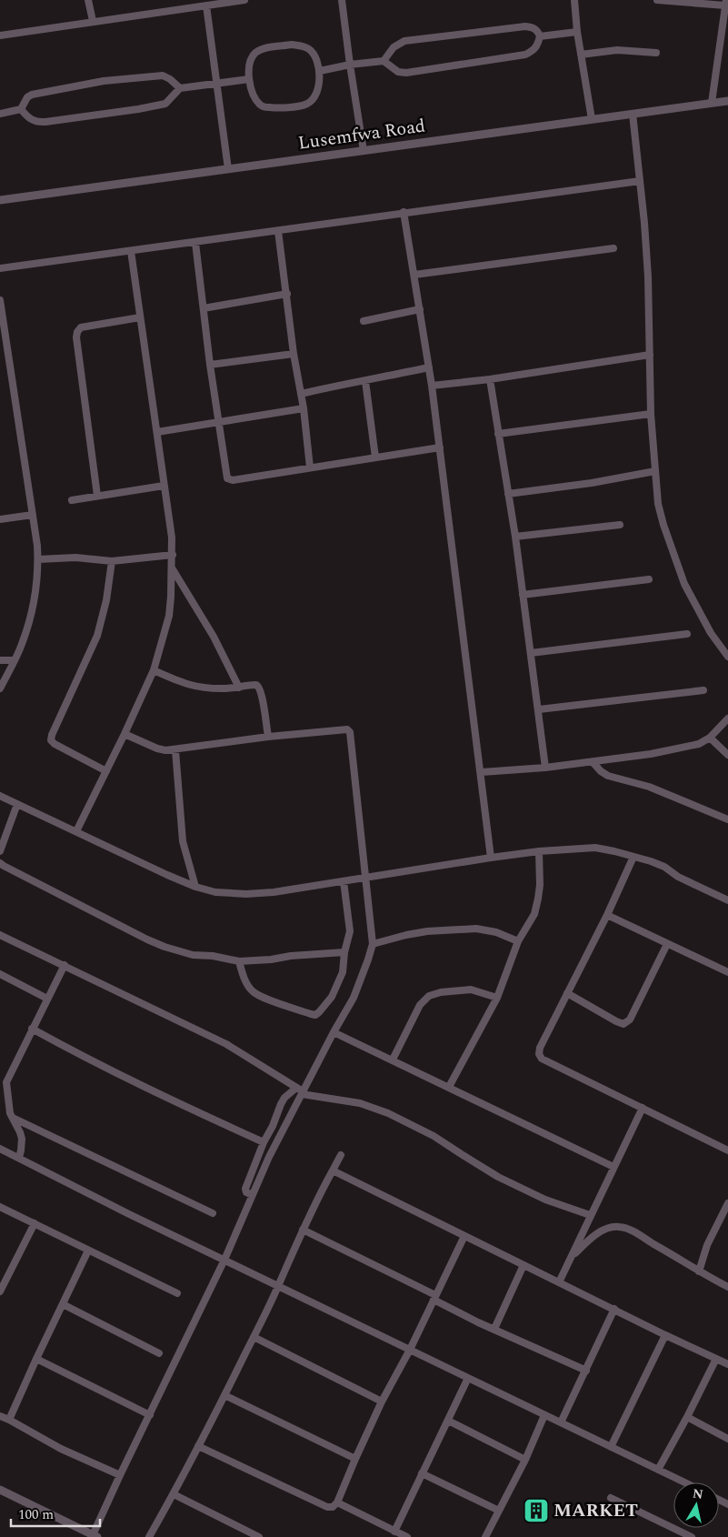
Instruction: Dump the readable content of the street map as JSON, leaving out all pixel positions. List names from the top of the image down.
{
  "streets": {
    "street": ["Lusemfwa Road"]
  },
  "places": {
    "building": ["MARKET"]
  },
  "scale_bar": "100 m",
  "north": "top"
}
